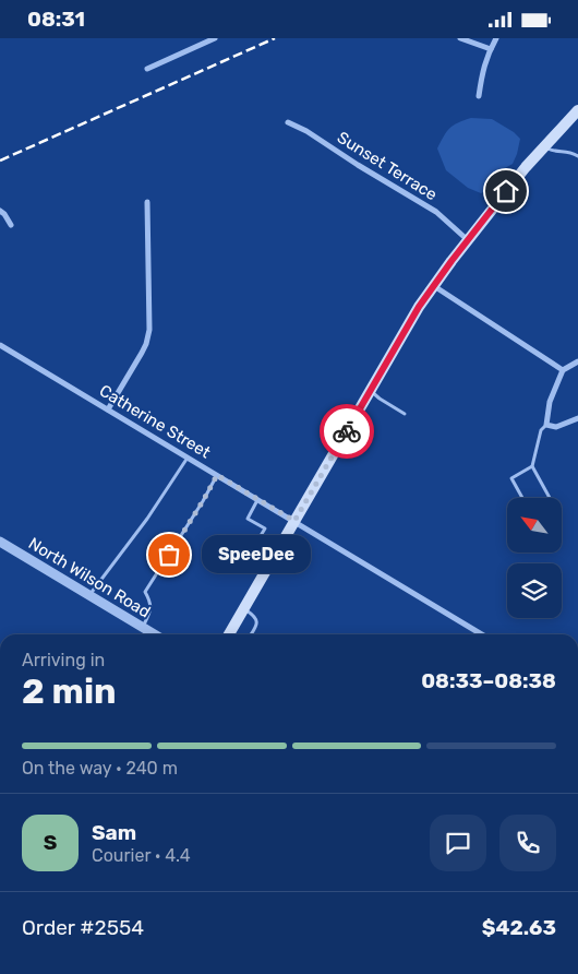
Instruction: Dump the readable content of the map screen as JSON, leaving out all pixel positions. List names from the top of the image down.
{
  "streets": {
    "street": ["Sunset Terrace", "Catherine Street", "North Wilson Road"]
  },
  "places": ["SpeeDee"],
  "north": "top left",
  "page": {
    "status": "08:31",
    "bubble": "SpeeDee",
    "heading": ["2 min", "Arriving in", "08:33–08:38"],
    "panel": [
      "Sam",
      "Courier · 4.4",
      "Order #2554",
      "$42.63"
    ],
    "bar": "On the way · 240 m",
    "round": "S"
  }
}
